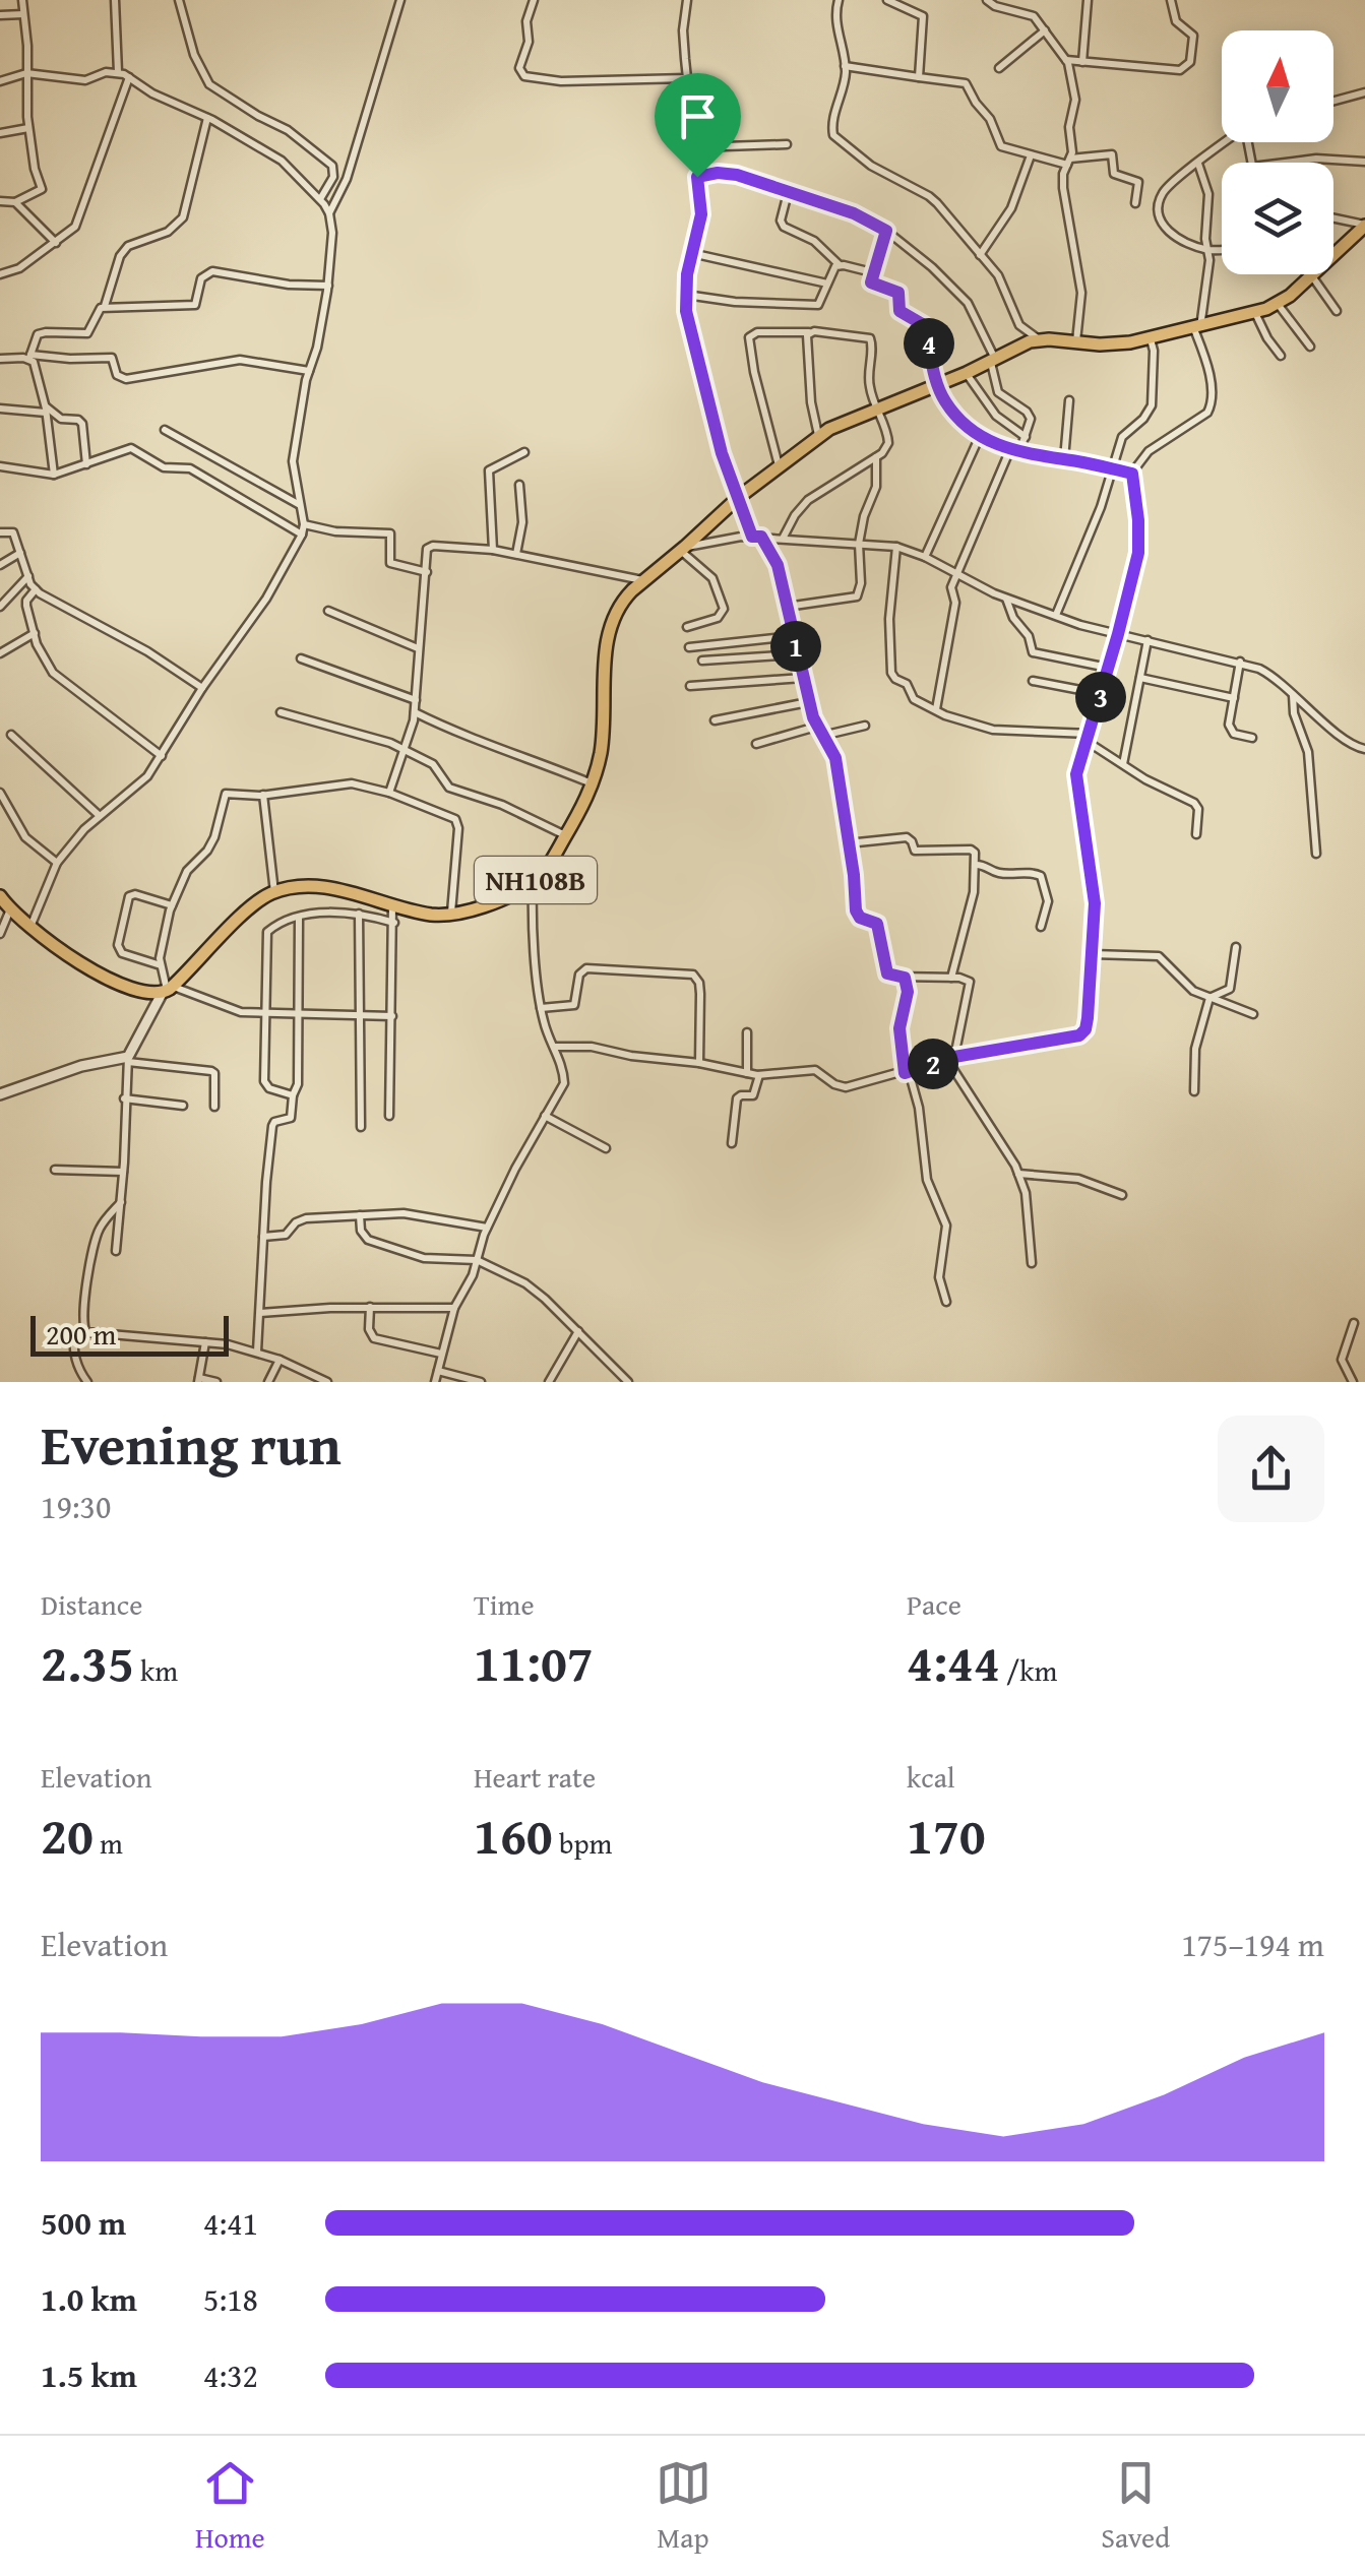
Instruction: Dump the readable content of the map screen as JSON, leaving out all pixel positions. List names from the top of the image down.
{
  "streets": {
    "highway": ["NH108B"]
  },
  "scale_bar": "200 m",
  "north": "top",
  "page": {
    "pins": [
      "4",
      "1",
      "3",
      "2"
    ],
    "scale": "200 m",
    "heading": ["Evening run", "19:30"],
    "stats": [
      ["Distance", "2.35 km"],
      ["Time", "11:07"],
      ["Pace", "4:44 /km"],
      ["Elevation", "20 m"],
      ["Heart rate", "160 bpm"],
      ["kcal", "170"]
    ],
    "chart": ["Elevation", "175–194 m"],
    "list": [
      {
        "name": "500 m",
        "note": "4:41"
      },
      {
        "name": "1.0 km",
        "note": "5:18"
      },
      {
        "name": "1.5 km",
        "note": "4:32"
      }
    ],
    "tabs": ["Home", "Map", "Saved"]
  }
}
